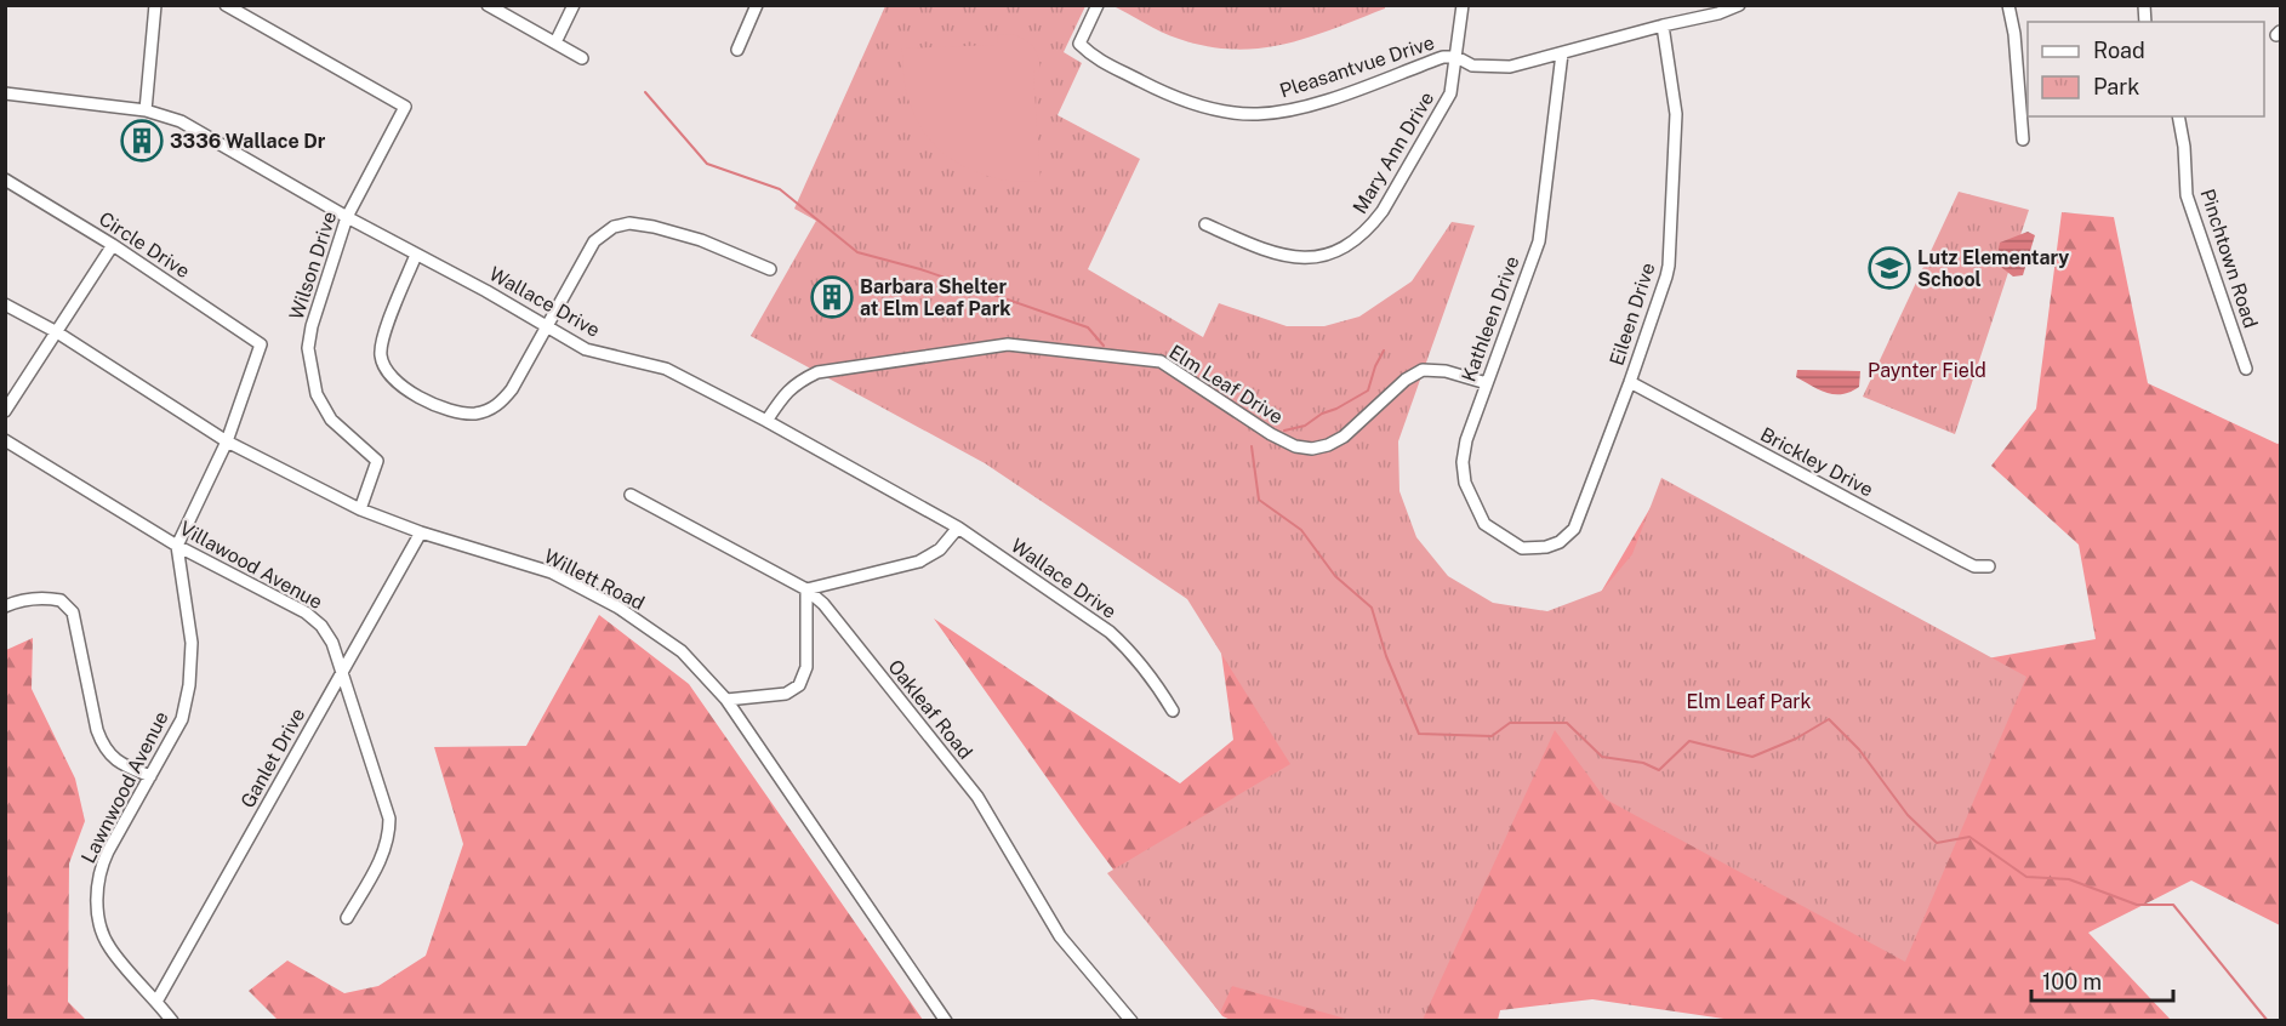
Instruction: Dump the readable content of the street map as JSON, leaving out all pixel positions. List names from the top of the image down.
{
  "streets": {
    "street": [
      "Pleasantvue Drive",
      "Mary Ann Drive",
      "Circle Drive",
      "Pinchtown Road",
      "Wilson Drive",
      "Wallace Drive",
      "Eileen Drive",
      "Kathleen Drive",
      "Elm Leaf Drive",
      "Brickley Drive",
      "Villawood Avenue",
      "Willett Road",
      "Oakleaf Road",
      "Ganlet Drive",
      "Lawnwood Avenue"
    ]
  },
  "crossings": [
    ["Pleasantvue Drive", "Mary Ann Drive"],
    ["Pleasantvue Drive", "Eileen Drive"],
    ["Pleasantvue Drive", "Kathleen Drive"],
    ["Circle Drive", "Willett Road"],
    ["Wilson Drive", "Wallace Drive"],
    ["Wilson Drive", "Willett Road"],
    ["Wallace Drive", "Elm Leaf Drive"],
    ["Eileen Drive", "Kathleen Drive"],
    ["Eileen Drive", "Brickley Drive"],
    ["Kathleen Drive", "Elm Leaf Drive"],
    ["Villawood Avenue", "Ganlet Drive"],
    ["Villawood Avenue", "Lawnwood Avenue"],
    ["Willett Road", "Ganlet Drive"],
    ["Ganlet Drive", "Lawnwood Avenue"]
  ],
  "parks": ["Paynter Field", "Elm Leaf Park"],
  "places": {
    "building": ["3336 Wallace Dr", "Barbara Shelter at Elm Leaf Park"],
    "school or university": ["Lutz Elementary School"]
  },
  "legend": ["Road", "Park"],
  "scale_bar": "100 m"
}
